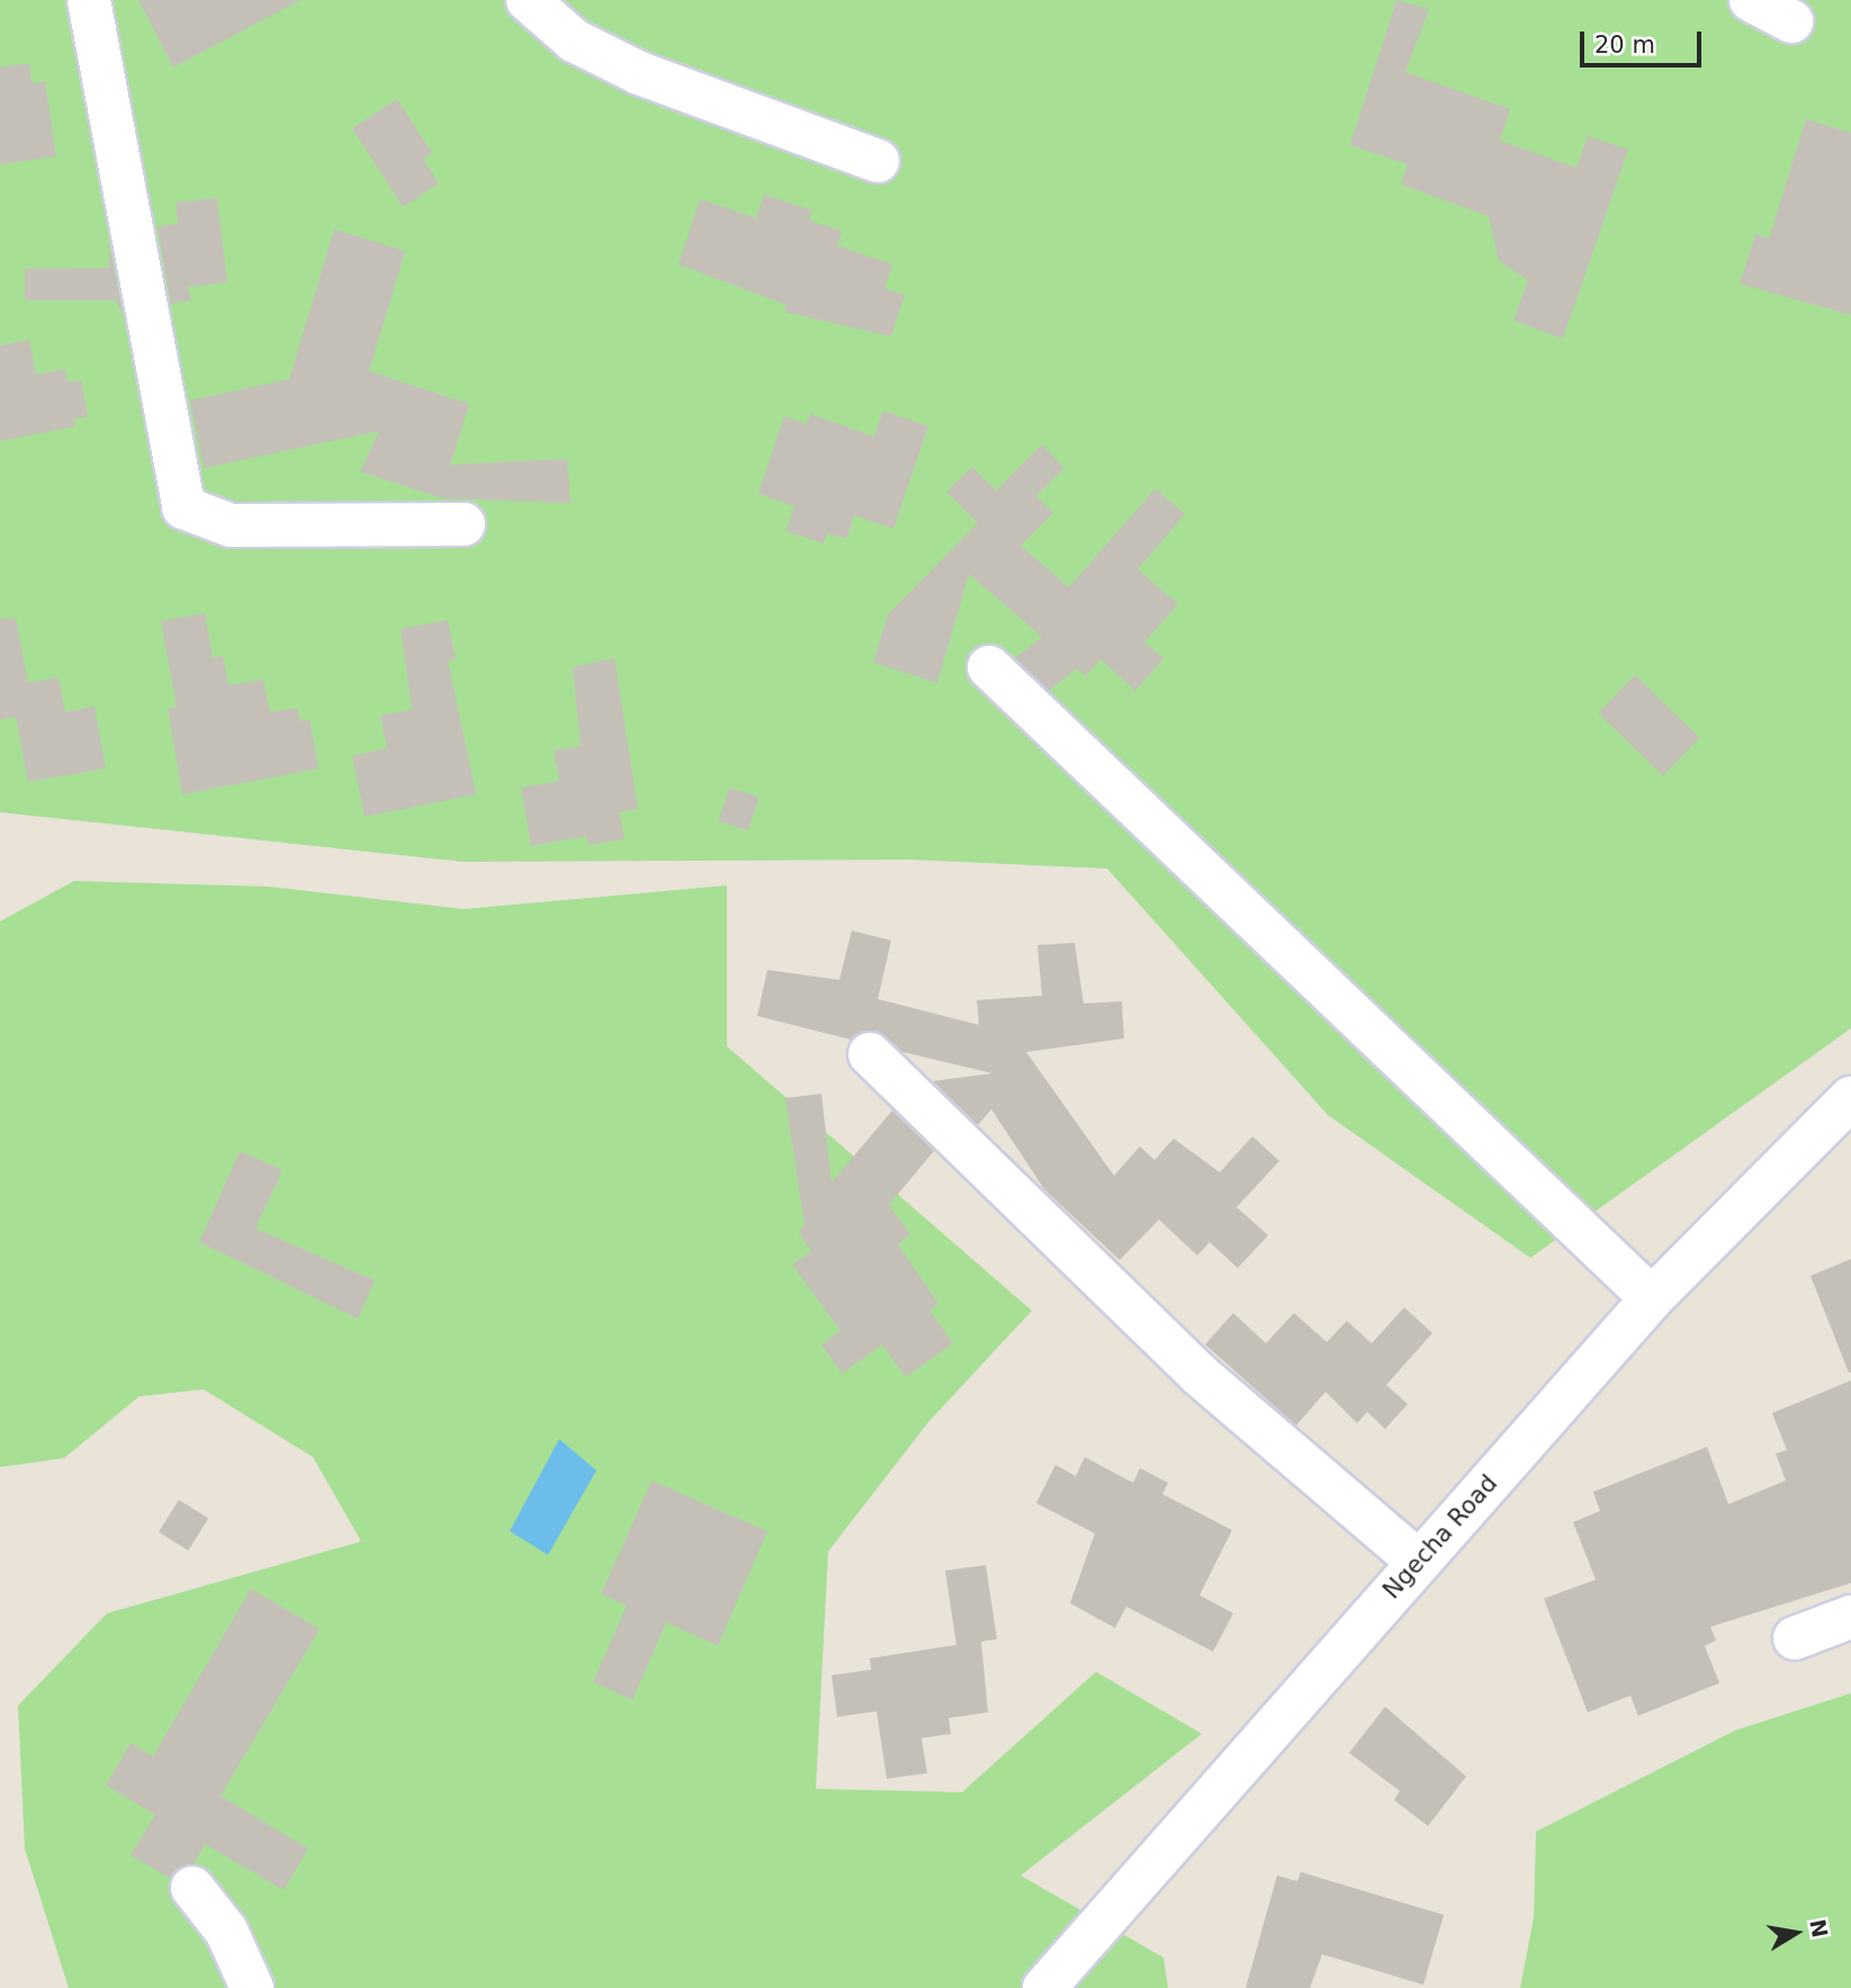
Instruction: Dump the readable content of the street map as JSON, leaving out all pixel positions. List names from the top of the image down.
{
  "streets": {
    "street": ["Ngecha Road"]
  },
  "scale_bar": "20 m",
  "north": "right"
}
